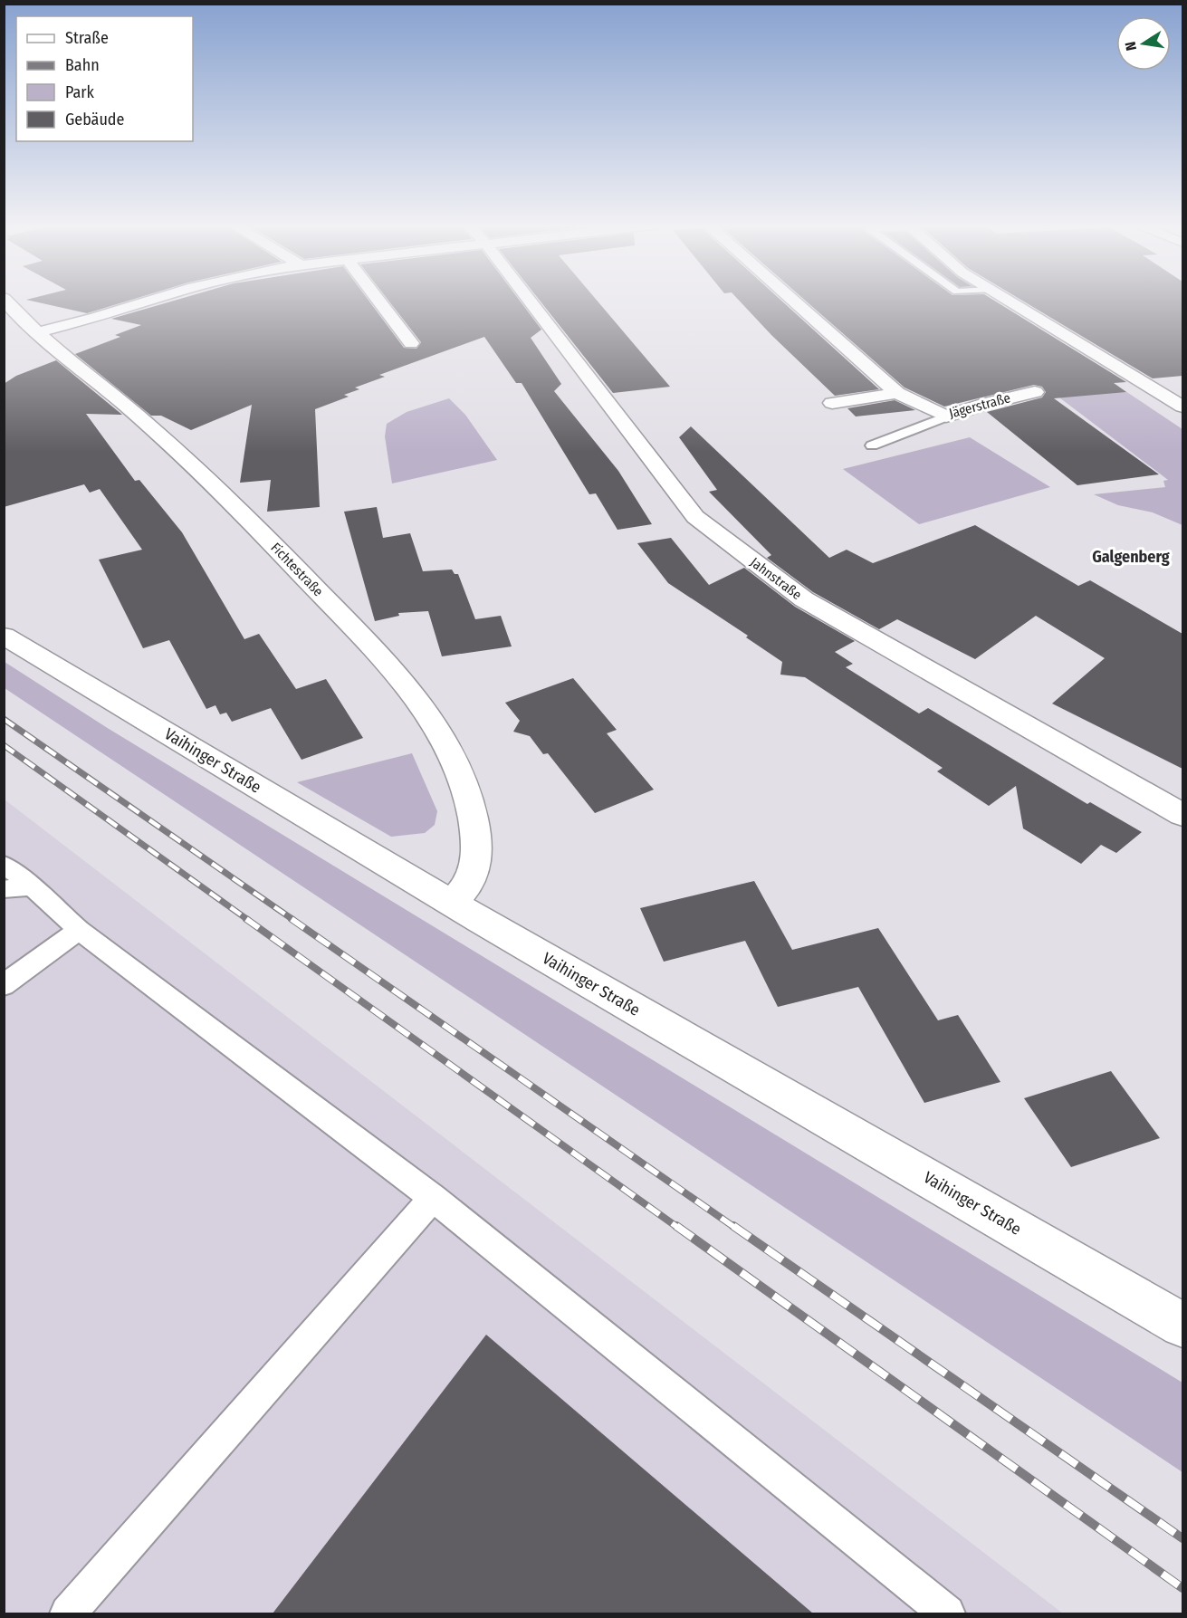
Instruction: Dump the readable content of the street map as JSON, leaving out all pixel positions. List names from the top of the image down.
{
  "streets": {
    "street": [
      "Jägerstraße",
      "Fichtestraße",
      "Jahnstraße",
      "Vaihinger Straße"
    ]
  },
  "crossings": [
    ["Fichtestraße", "Vaihinger Straße"]
  ],
  "districts": ["Galgenberg"],
  "legend": [
    "Straße",
    "Bahn",
    "Park",
    "Gebäude"
  ],
  "north": "left"
}
